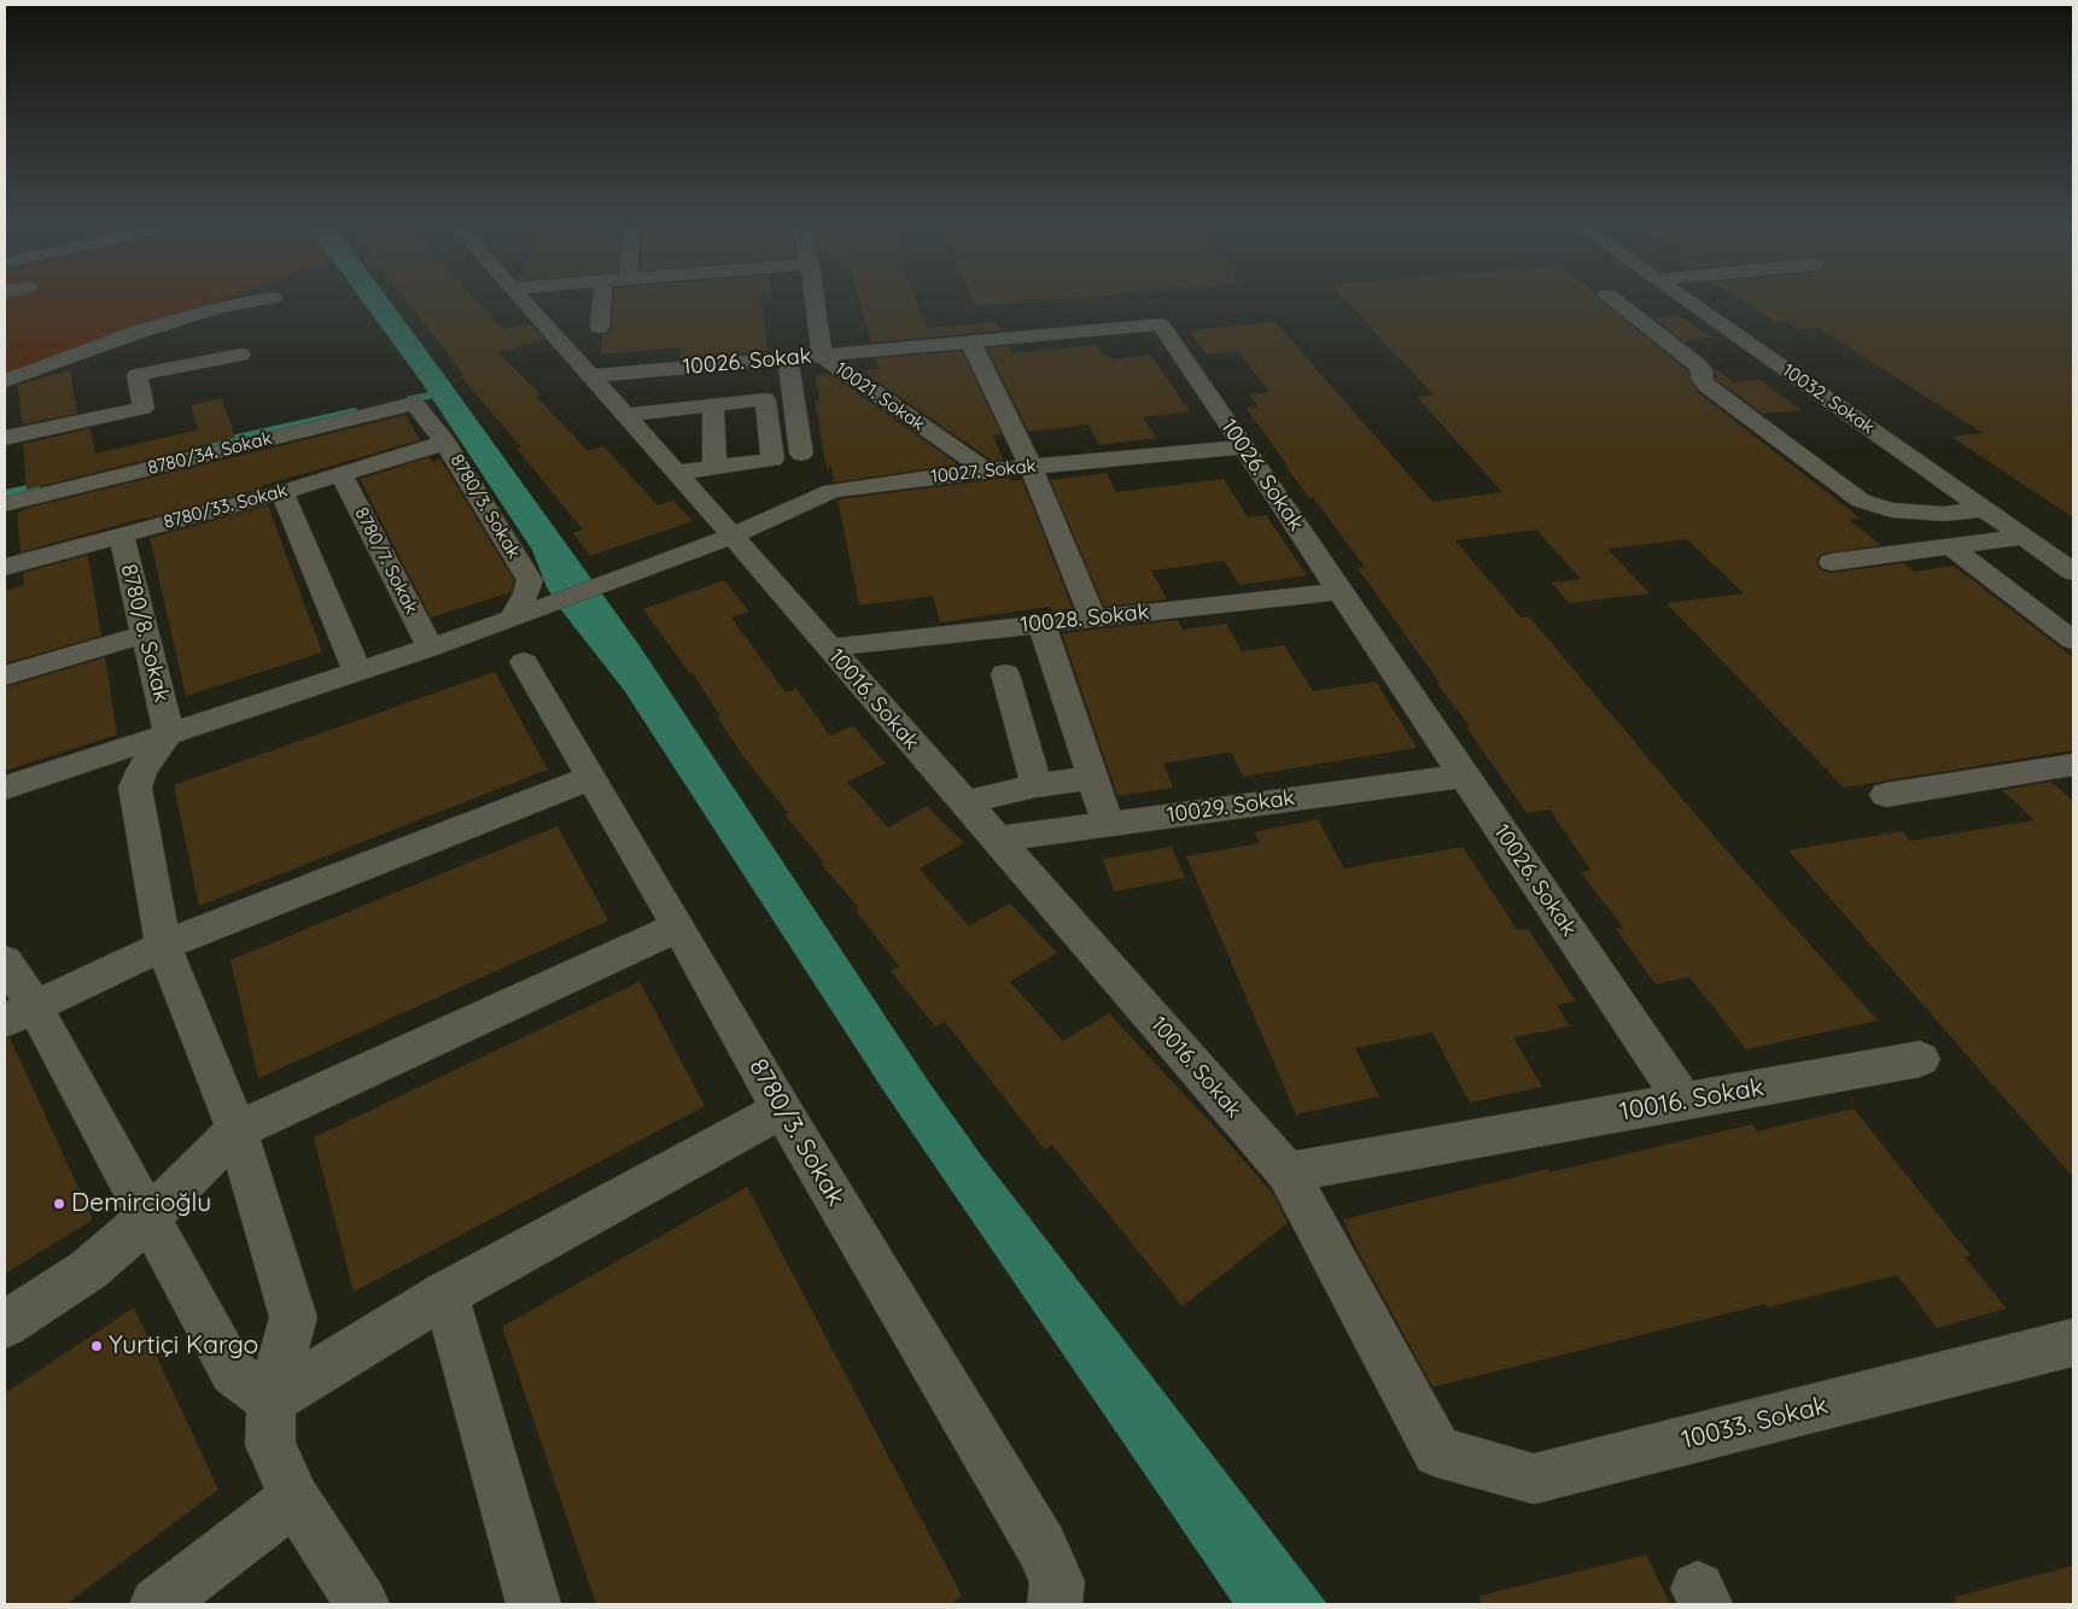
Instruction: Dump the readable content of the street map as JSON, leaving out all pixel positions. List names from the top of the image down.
{
  "streets": {
    "street": [
      "10026. Sokak",
      "10021. Sokak",
      "10032. Sokak",
      "8780/34. Sokak",
      "10027. Sokak",
      "8780/33. Sokak",
      "8780/3. Sokak",
      "8780/7. Sokak",
      "10028. Sokak",
      "8780/8. Sokak",
      "10016. Sokak",
      "10029. Sokak",
      "10033. Sokak"
    ]
  },
  "crossings": [
    ["10026. Sokak", "10021. Sokak"],
    ["10026. Sokak", "10027. Sokak"],
    ["10026. Sokak", "10028. Sokak"],
    ["10026. Sokak", "10016. Sokak"],
    ["10026. Sokak", "10029. Sokak"],
    ["10021. Sokak", "10027. Sokak"],
    ["8780/34. Sokak", "8780/3. Sokak"],
    ["10027. Sokak", "8780/3. Sokak"],
    ["10027. Sokak", "8780/7. Sokak"],
    ["10027. Sokak", "8780/8. Sokak"],
    ["10027. Sokak", "10016. Sokak"],
    ["8780/33. Sokak", "8780/3. Sokak"],
    ["8780/33. Sokak", "8780/7. Sokak"],
    ["8780/33. Sokak", "8780/8. Sokak"],
    ["10028. Sokak", "10016. Sokak"],
    ["10016. Sokak", "10029. Sokak"],
    ["10016. Sokak", "10033. Sokak"]
  ],
  "places": ["Demircioğlu", "Yurtiçi Kargo"]
}
